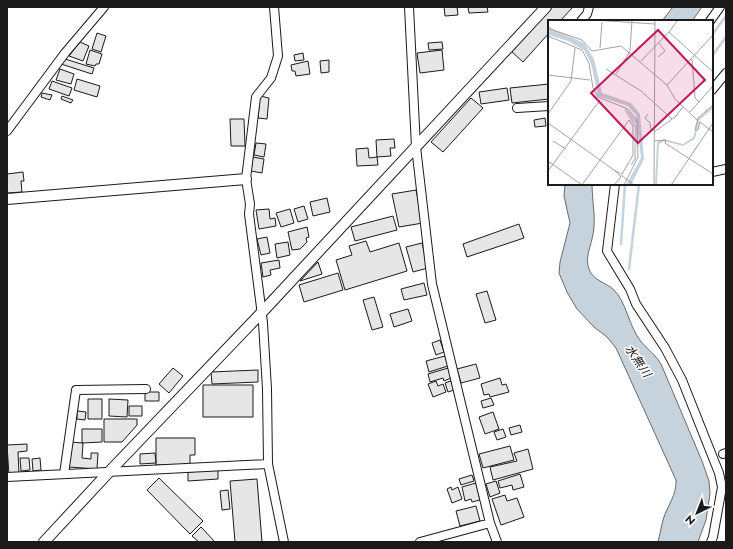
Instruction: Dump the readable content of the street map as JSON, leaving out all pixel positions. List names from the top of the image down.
{
  "water": ["水無川"],
  "north": "bottom left"
}
